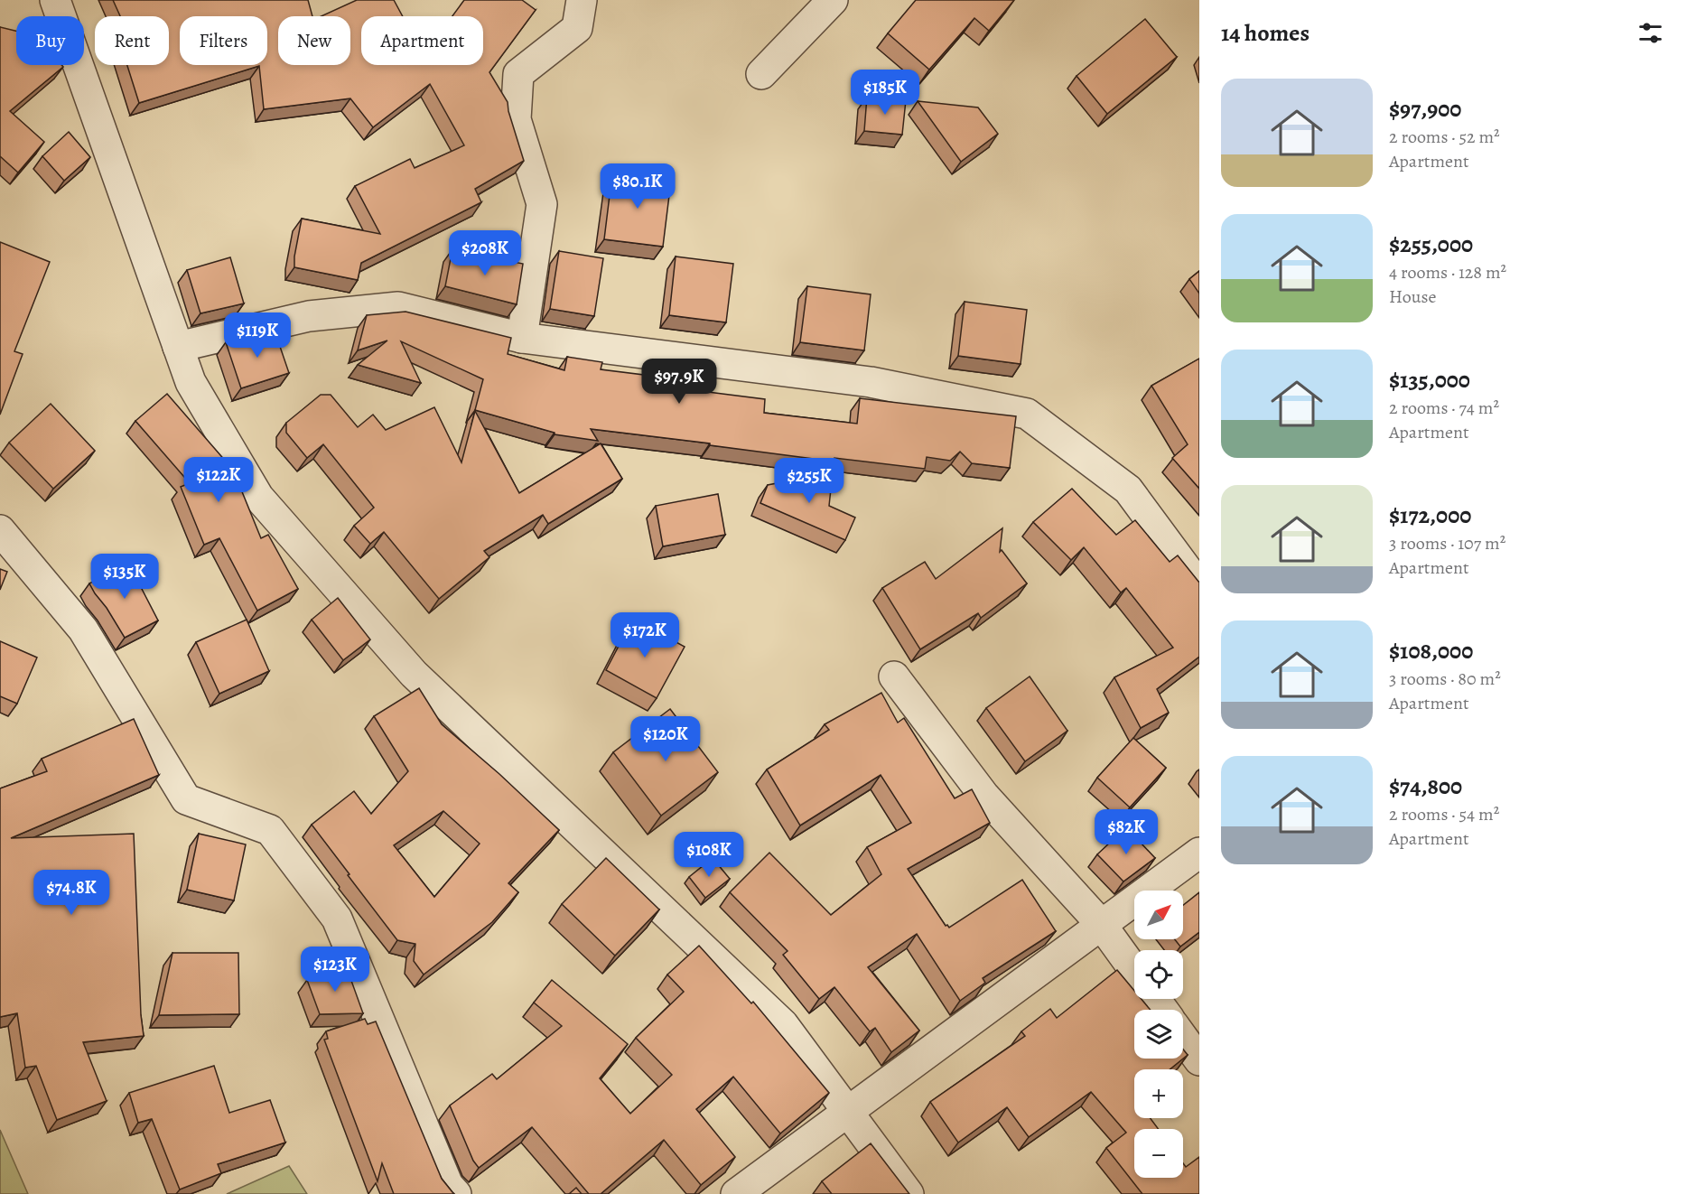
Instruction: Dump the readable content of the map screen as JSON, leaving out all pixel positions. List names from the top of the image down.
{
  "north": "top right",
  "page": {
    "heading": "14 homes",
    "chip": [
      "Buy",
      "Rent",
      "Filters",
      "New",
      "Apartment"
    ],
    "list": [
      {
        "name": "$97,900",
        "note": "2 rooms · 52 m² · Apartment"
      },
      {
        "name": "$255,000",
        "note": "4 rooms · 128 m² · House"
      },
      {
        "name": "$135,000",
        "note": "2 rooms · 74 m² · Apartment"
      },
      {
        "name": "$172,000",
        "note": "3 rooms · 107 m² · Apartment"
      },
      {
        "name": "$108,000",
        "note": "3 rooms · 80 m² · Apartment"
      },
      {
        "name": "$74,800",
        "note": "2 rooms · 54 m² · Apartment"
      }
    ],
    "price": [
      "$185K",
      "$80.1K",
      "$208K",
      "$119K",
      "$97.9K",
      "$122K",
      "$255K",
      "$135K",
      "$172K",
      "$120K",
      "$82K",
      "$108K",
      "$74.8K",
      "$123K"
    ],
    "map_buttons": ["+", "−"]
  }
}
